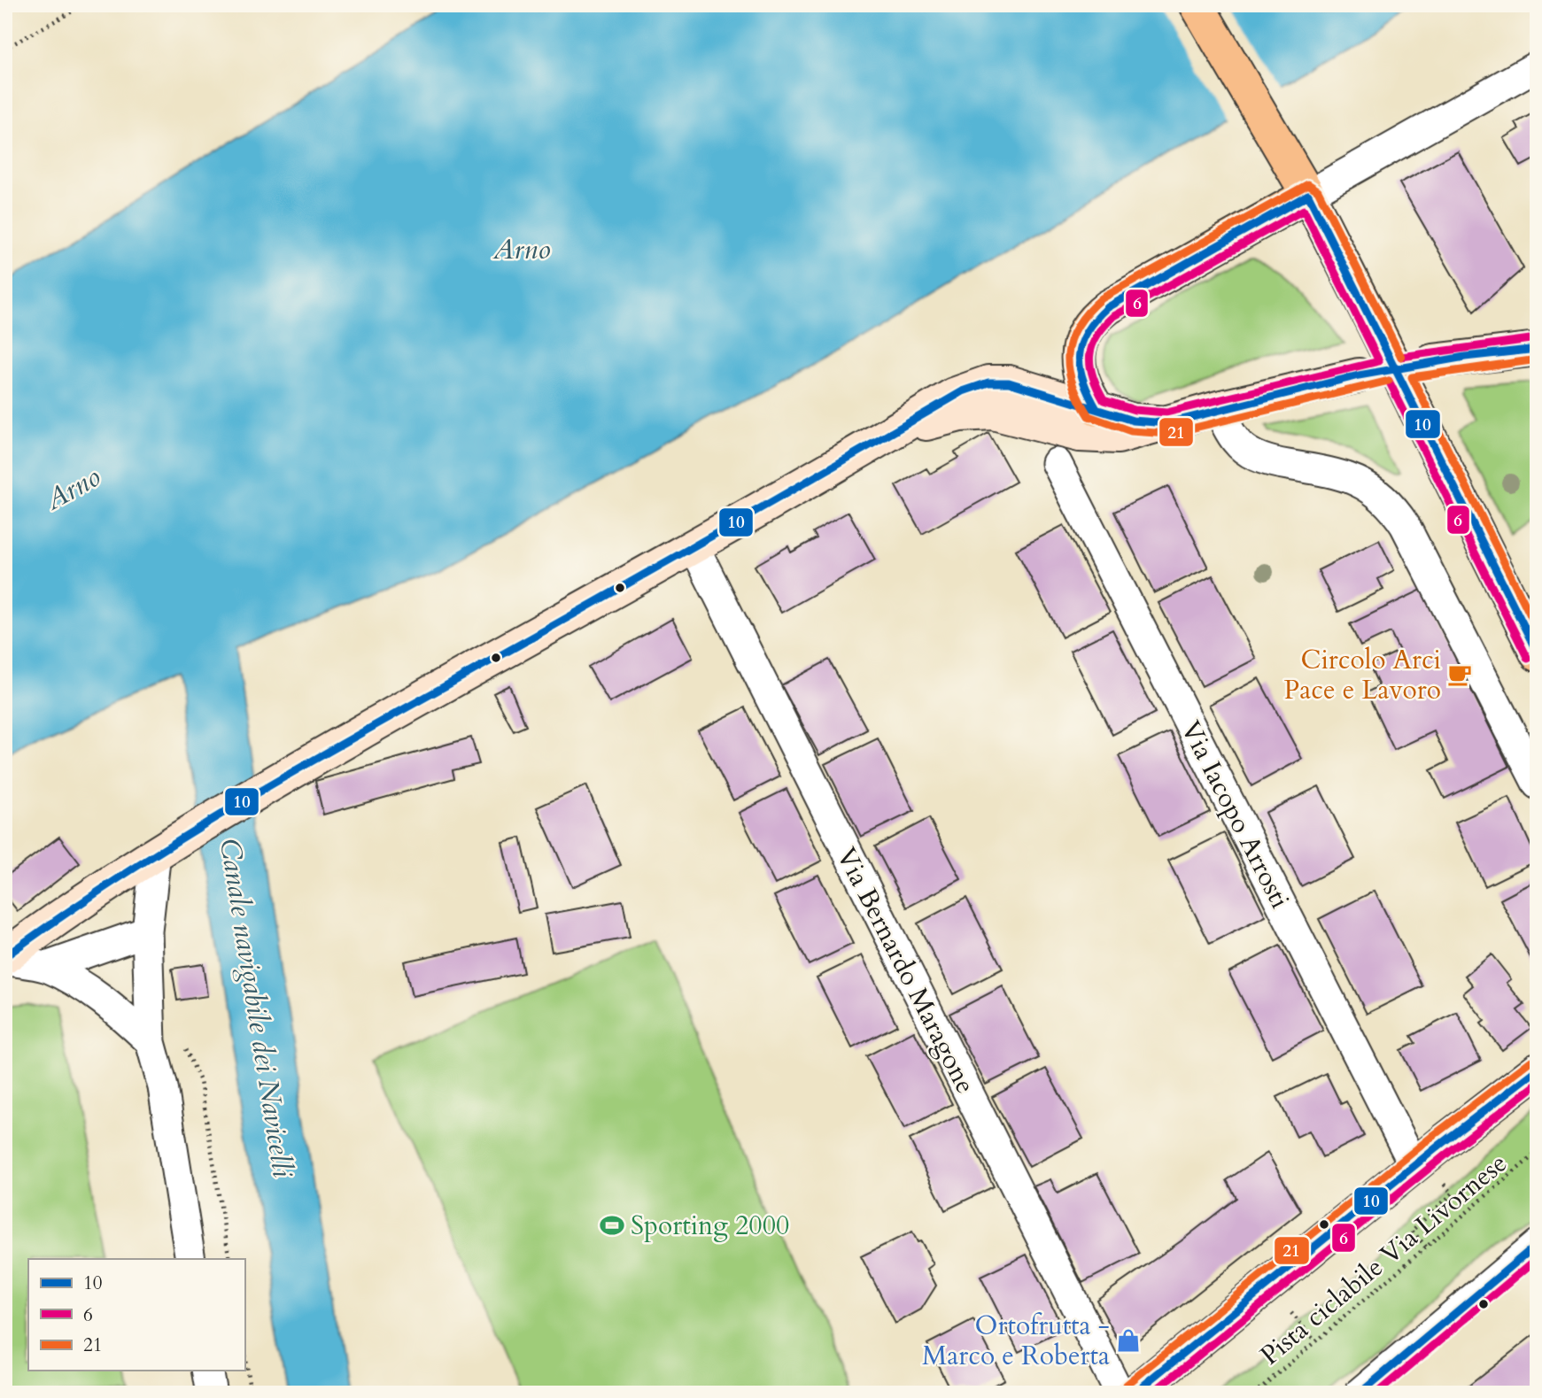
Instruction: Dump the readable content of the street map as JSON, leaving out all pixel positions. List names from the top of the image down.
{
  "streets": {
    "street": ["Via Iacopo Arrosti", "Via Bernardo Maragone"],
    "path": ["Pista ciclabile Via Livornese"]
  },
  "water": ["Arno", "Canale navigabile dei Navicelli"],
  "places": {
    "cafe": ["Circolo Arci Pace e Lavoro"],
    "sports": ["Sporting 2000"],
    "shop": ["Ortofrutta - Marco e Roberta"]
  },
  "lines": ["transit line 21", "transit line 10", "transit line 6"],
  "legend": ["10", "6", "21"]
}
